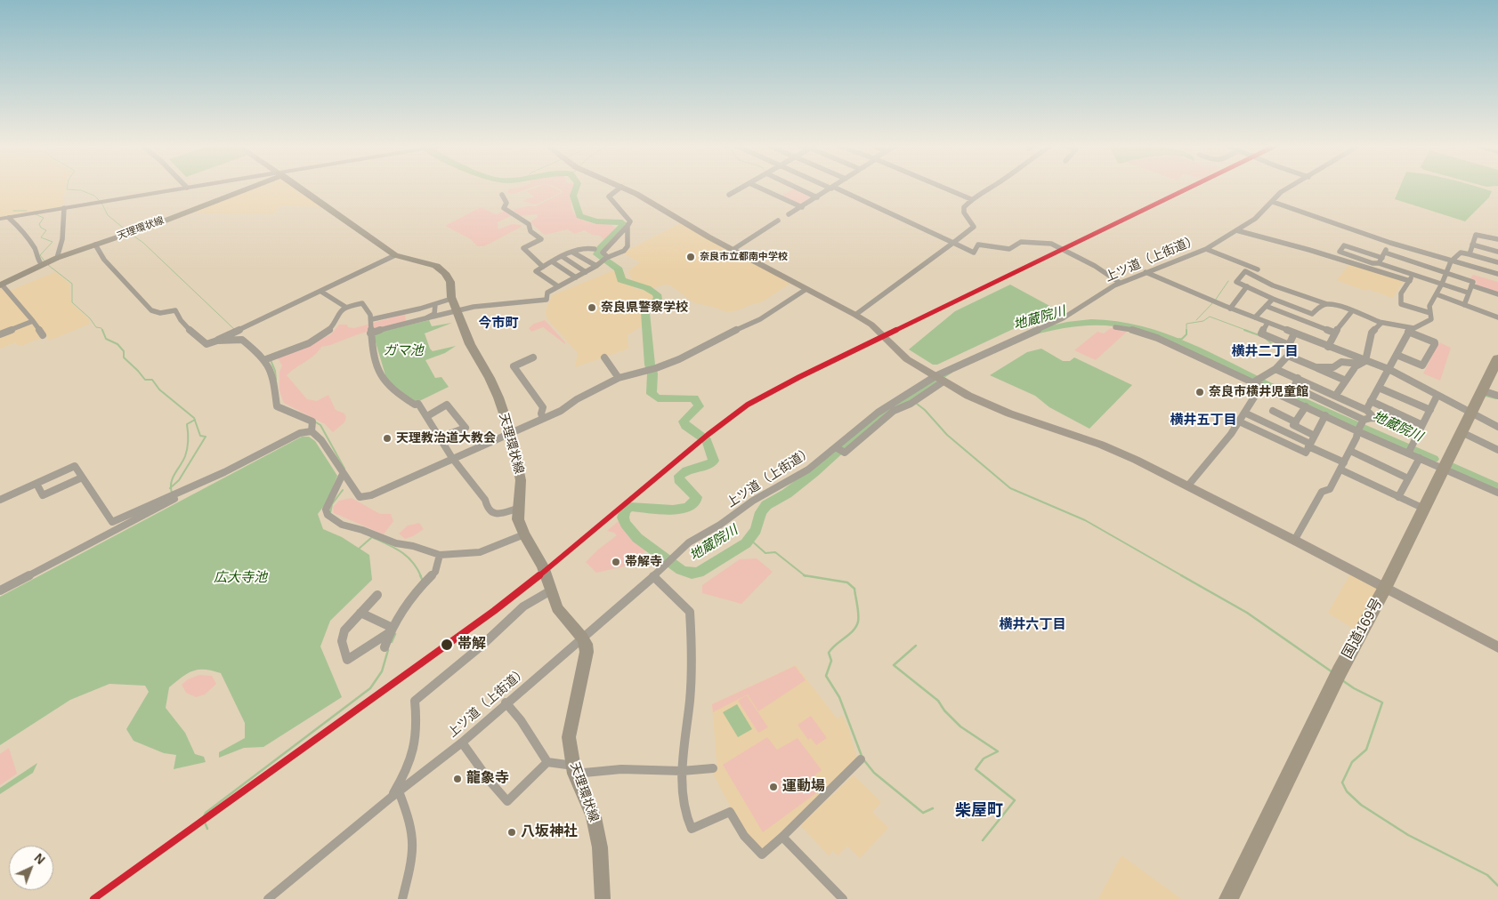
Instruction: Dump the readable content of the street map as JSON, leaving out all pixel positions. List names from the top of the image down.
{
  "streets": {
    "highway": ["国道169号"],
    "main road": ["天理環状線"],
    "street": ["上ツ道（上街道）"]
  },
  "crossings": [
    ["天理環状線", "上ツ道（上街道）"]
  ],
  "districts": [
    "今市町",
    "横井二丁目",
    "横井五丁目",
    "横井六丁目",
    "柴屋町"
  ],
  "water": ["地蔵院川", "ガマ池", "広大寺池"],
  "places": [
    "奈良市立都南中学校",
    "奈良県警察学校",
    "奈良市横井児童館",
    "天理教治道大教会",
    "帯解寺",
    "帯解",
    "龍象寺",
    "運動場",
    "八坂神社"
  ],
  "north": "top right"
}
